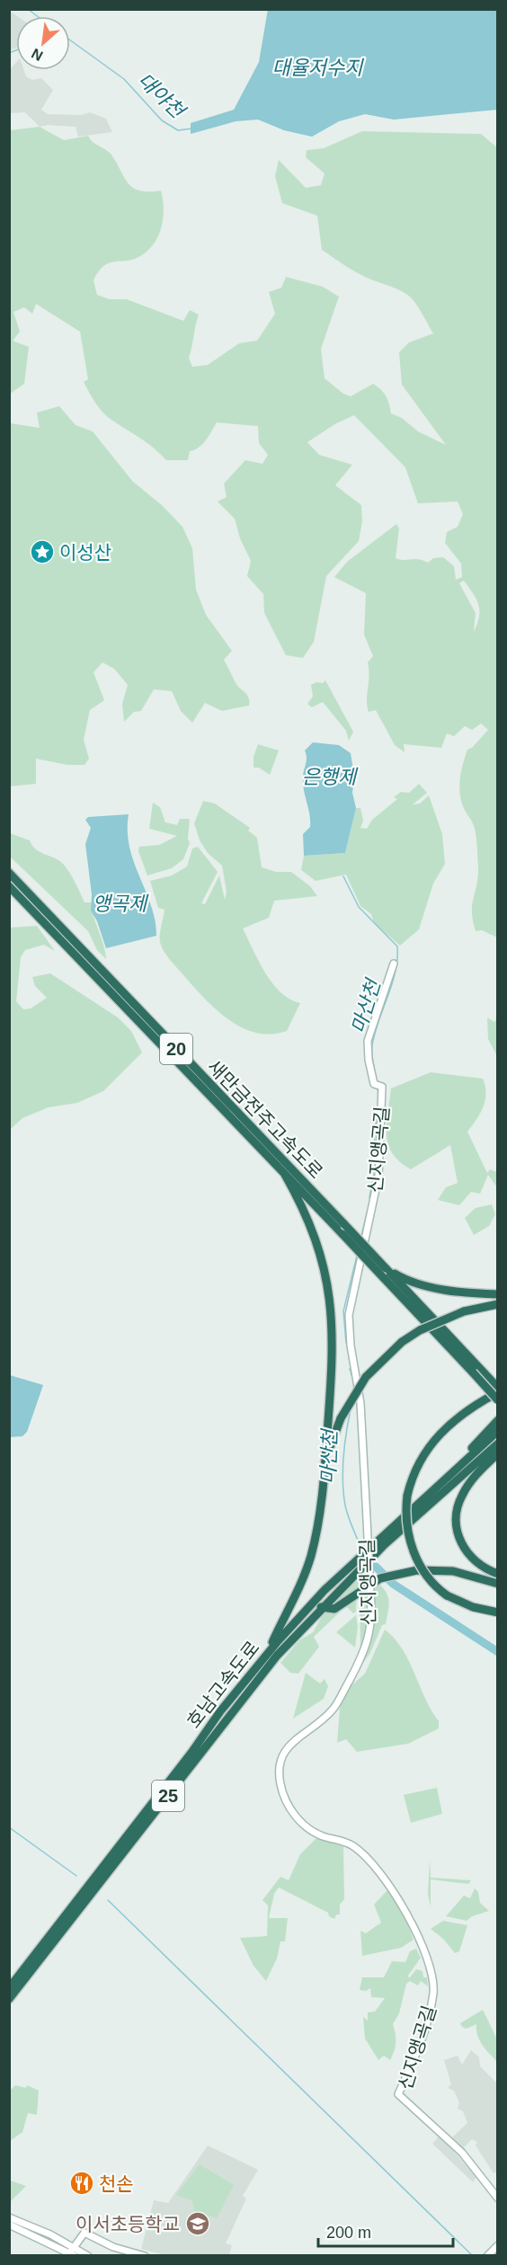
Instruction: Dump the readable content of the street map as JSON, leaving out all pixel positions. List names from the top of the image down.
{
  "streets": {
    "highway": [
      "20",
      "새만금전주고속도로",
      "호남고속도로",
      "25"
    ],
    "street": ["신지앵곡길"]
  },
  "water": [
    "대율저수지",
    "대야천",
    "은행제",
    "앵곡제",
    "마산천"
  ],
  "places": {
    "place": ["이성산"],
    "restaurant": ["천손"],
    "school or university": ["이서초등학교"]
  },
  "scale_bar": "200 m",
  "north": "bottom left"
}
